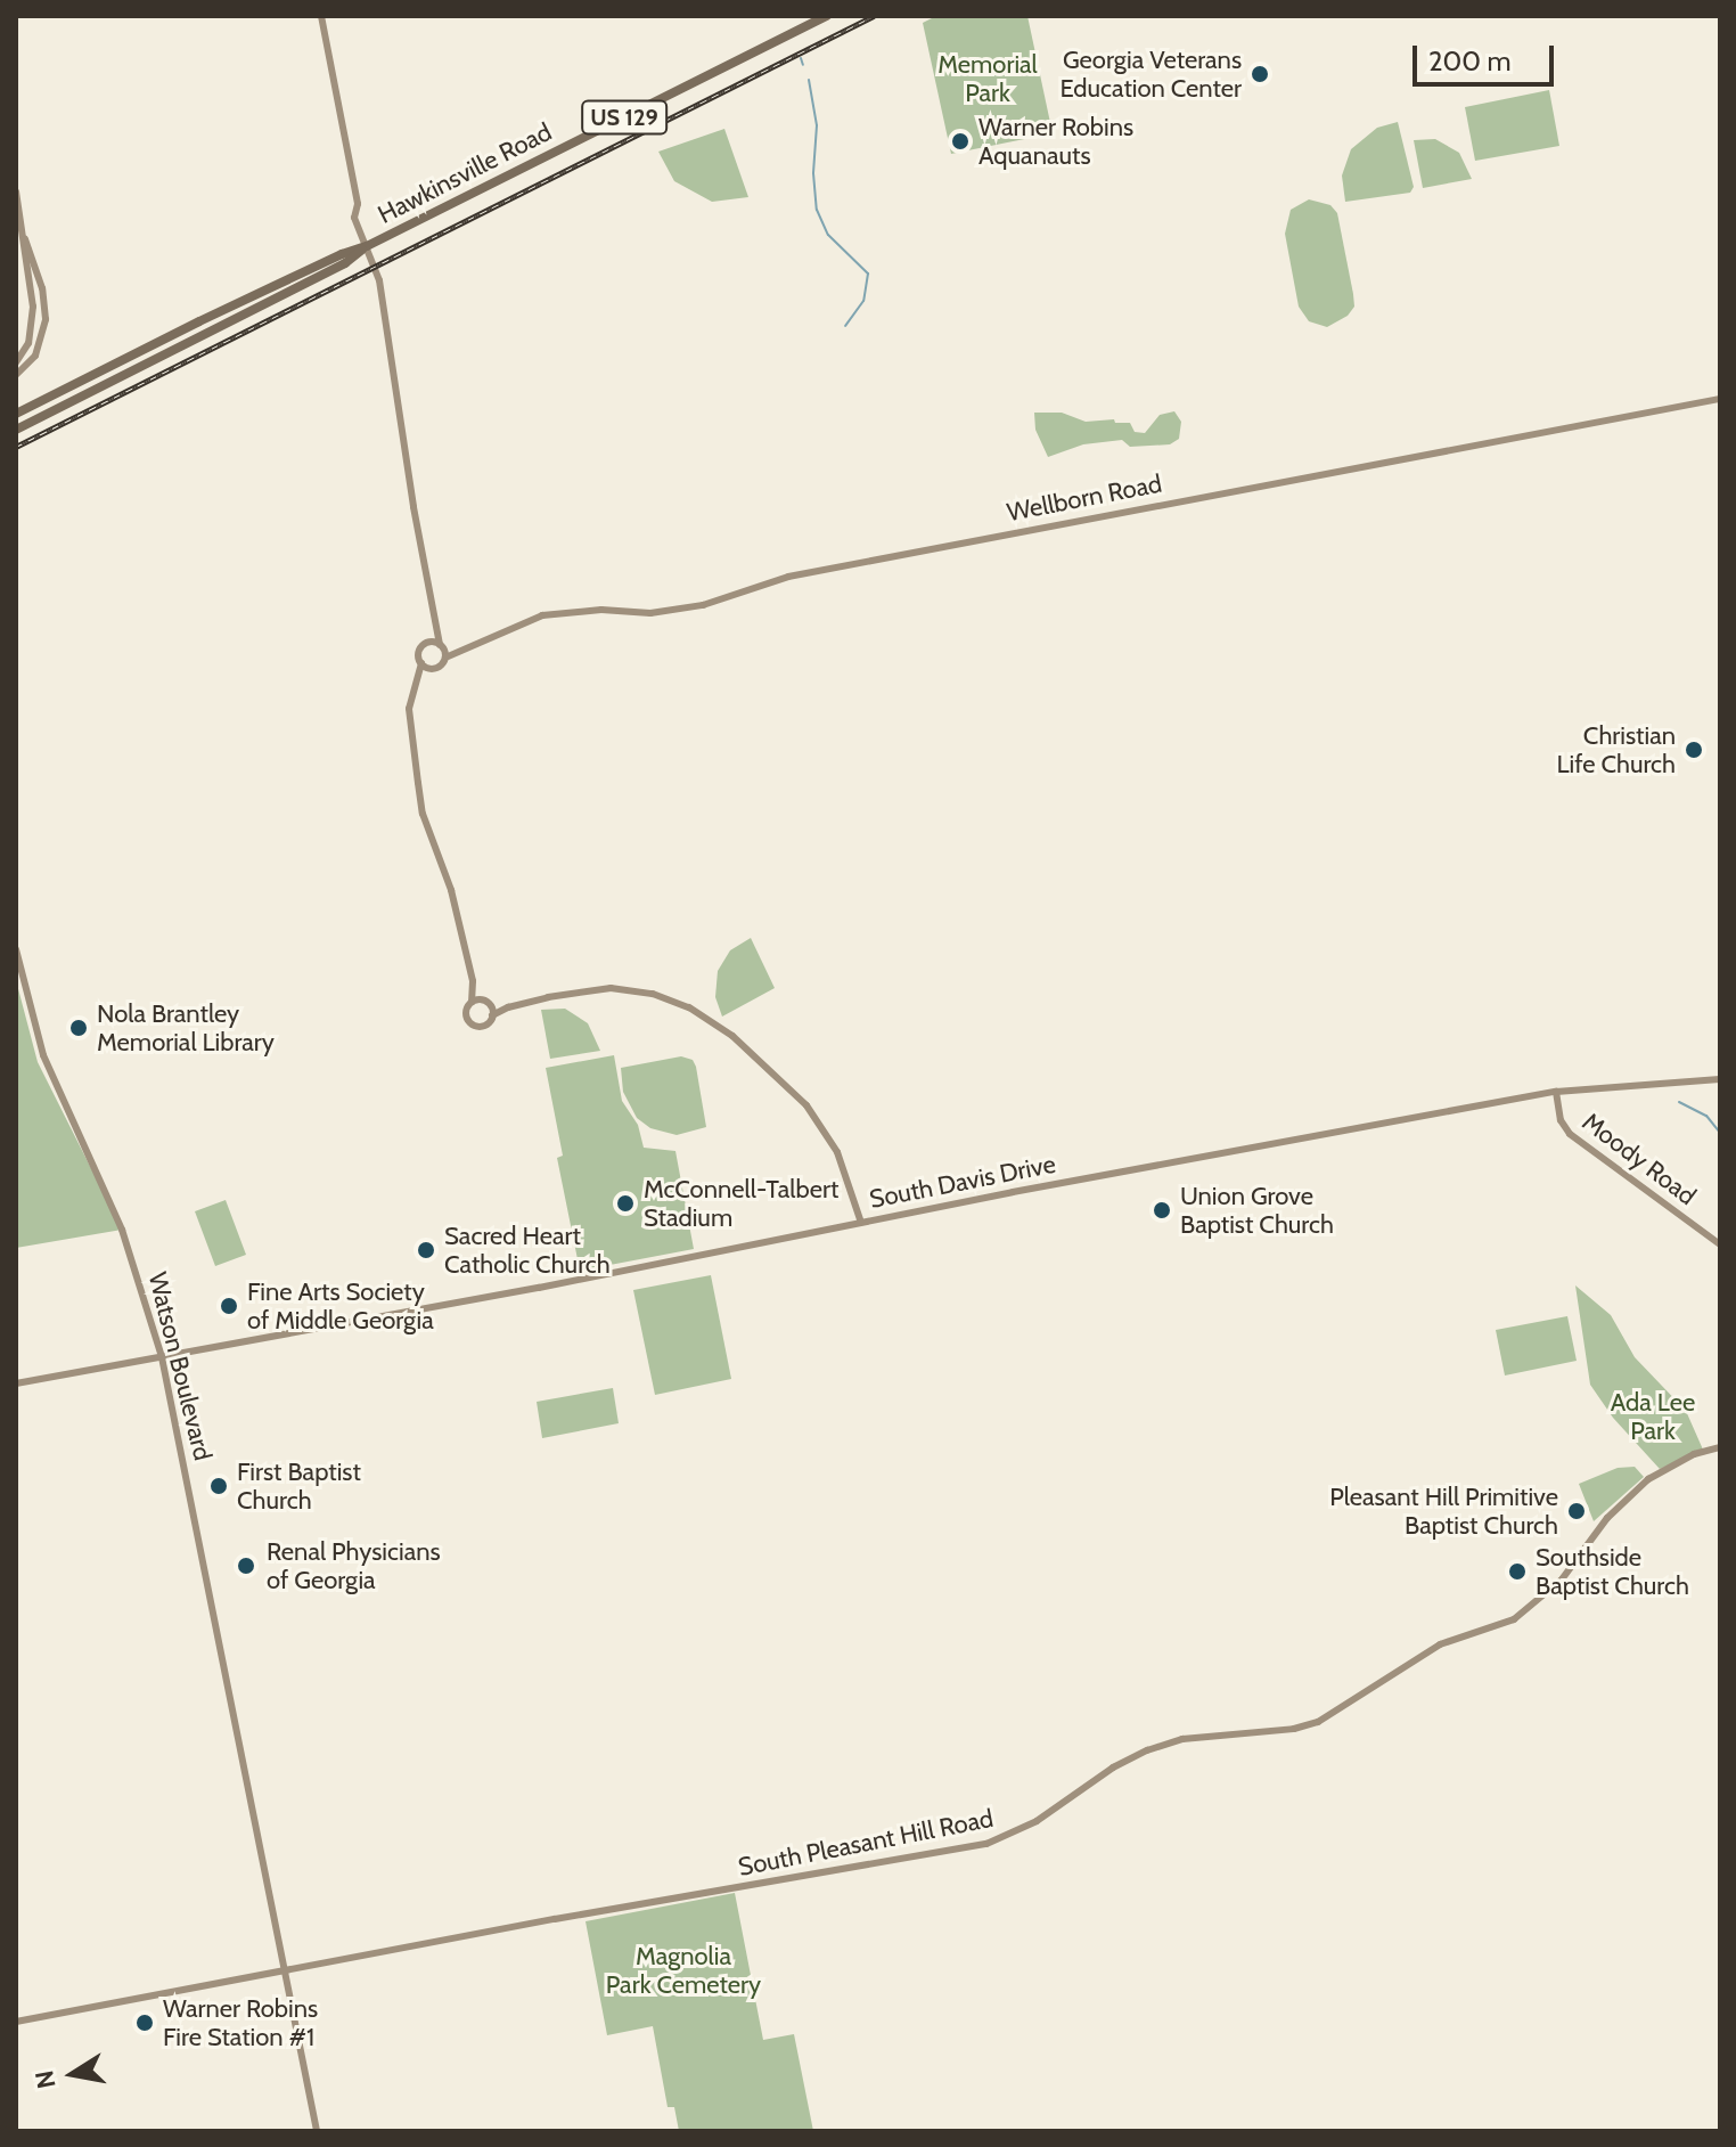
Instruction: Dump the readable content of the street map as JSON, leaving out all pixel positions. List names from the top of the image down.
{
  "streets": {
    "main road": ["US 129", "Hawkinsville Road"],
    "street": [
      "Wellborn Road",
      "Moody Road",
      "South Davis Drive",
      "Watson Boulevard",
      "South Pleasant Hill Road"
    ]
  },
  "crossings": [
    ["Moody Road", "South Davis Drive"],
    ["South Davis Drive", "Watson Boulevard"],
    ["Watson Boulevard", "South Pleasant Hill Road"]
  ],
  "parks": ["Memorial Park", "Ada Lee Park", "Magnolia Park Cemetery"],
  "places": [
    "Georgia Veterans Education Center",
    "Warner Robins Aquanauts",
    "Christian Life Church",
    "Nola Brantley Memorial Library",
    "McConnell-Talbert Stadium",
    "Union Grove Baptist Church",
    "Sacred Heart Catholic Church",
    "Fine Arts Society of Middle Georgia",
    "First Baptist Church",
    "Pleasant Hill Primitive Baptist Church",
    "Renal Physicians of Georgia",
    "Southside Baptist Church",
    "Warner Robins Fire Station #1"
  ],
  "scale_bar": "200 m",
  "north": "left"
}
